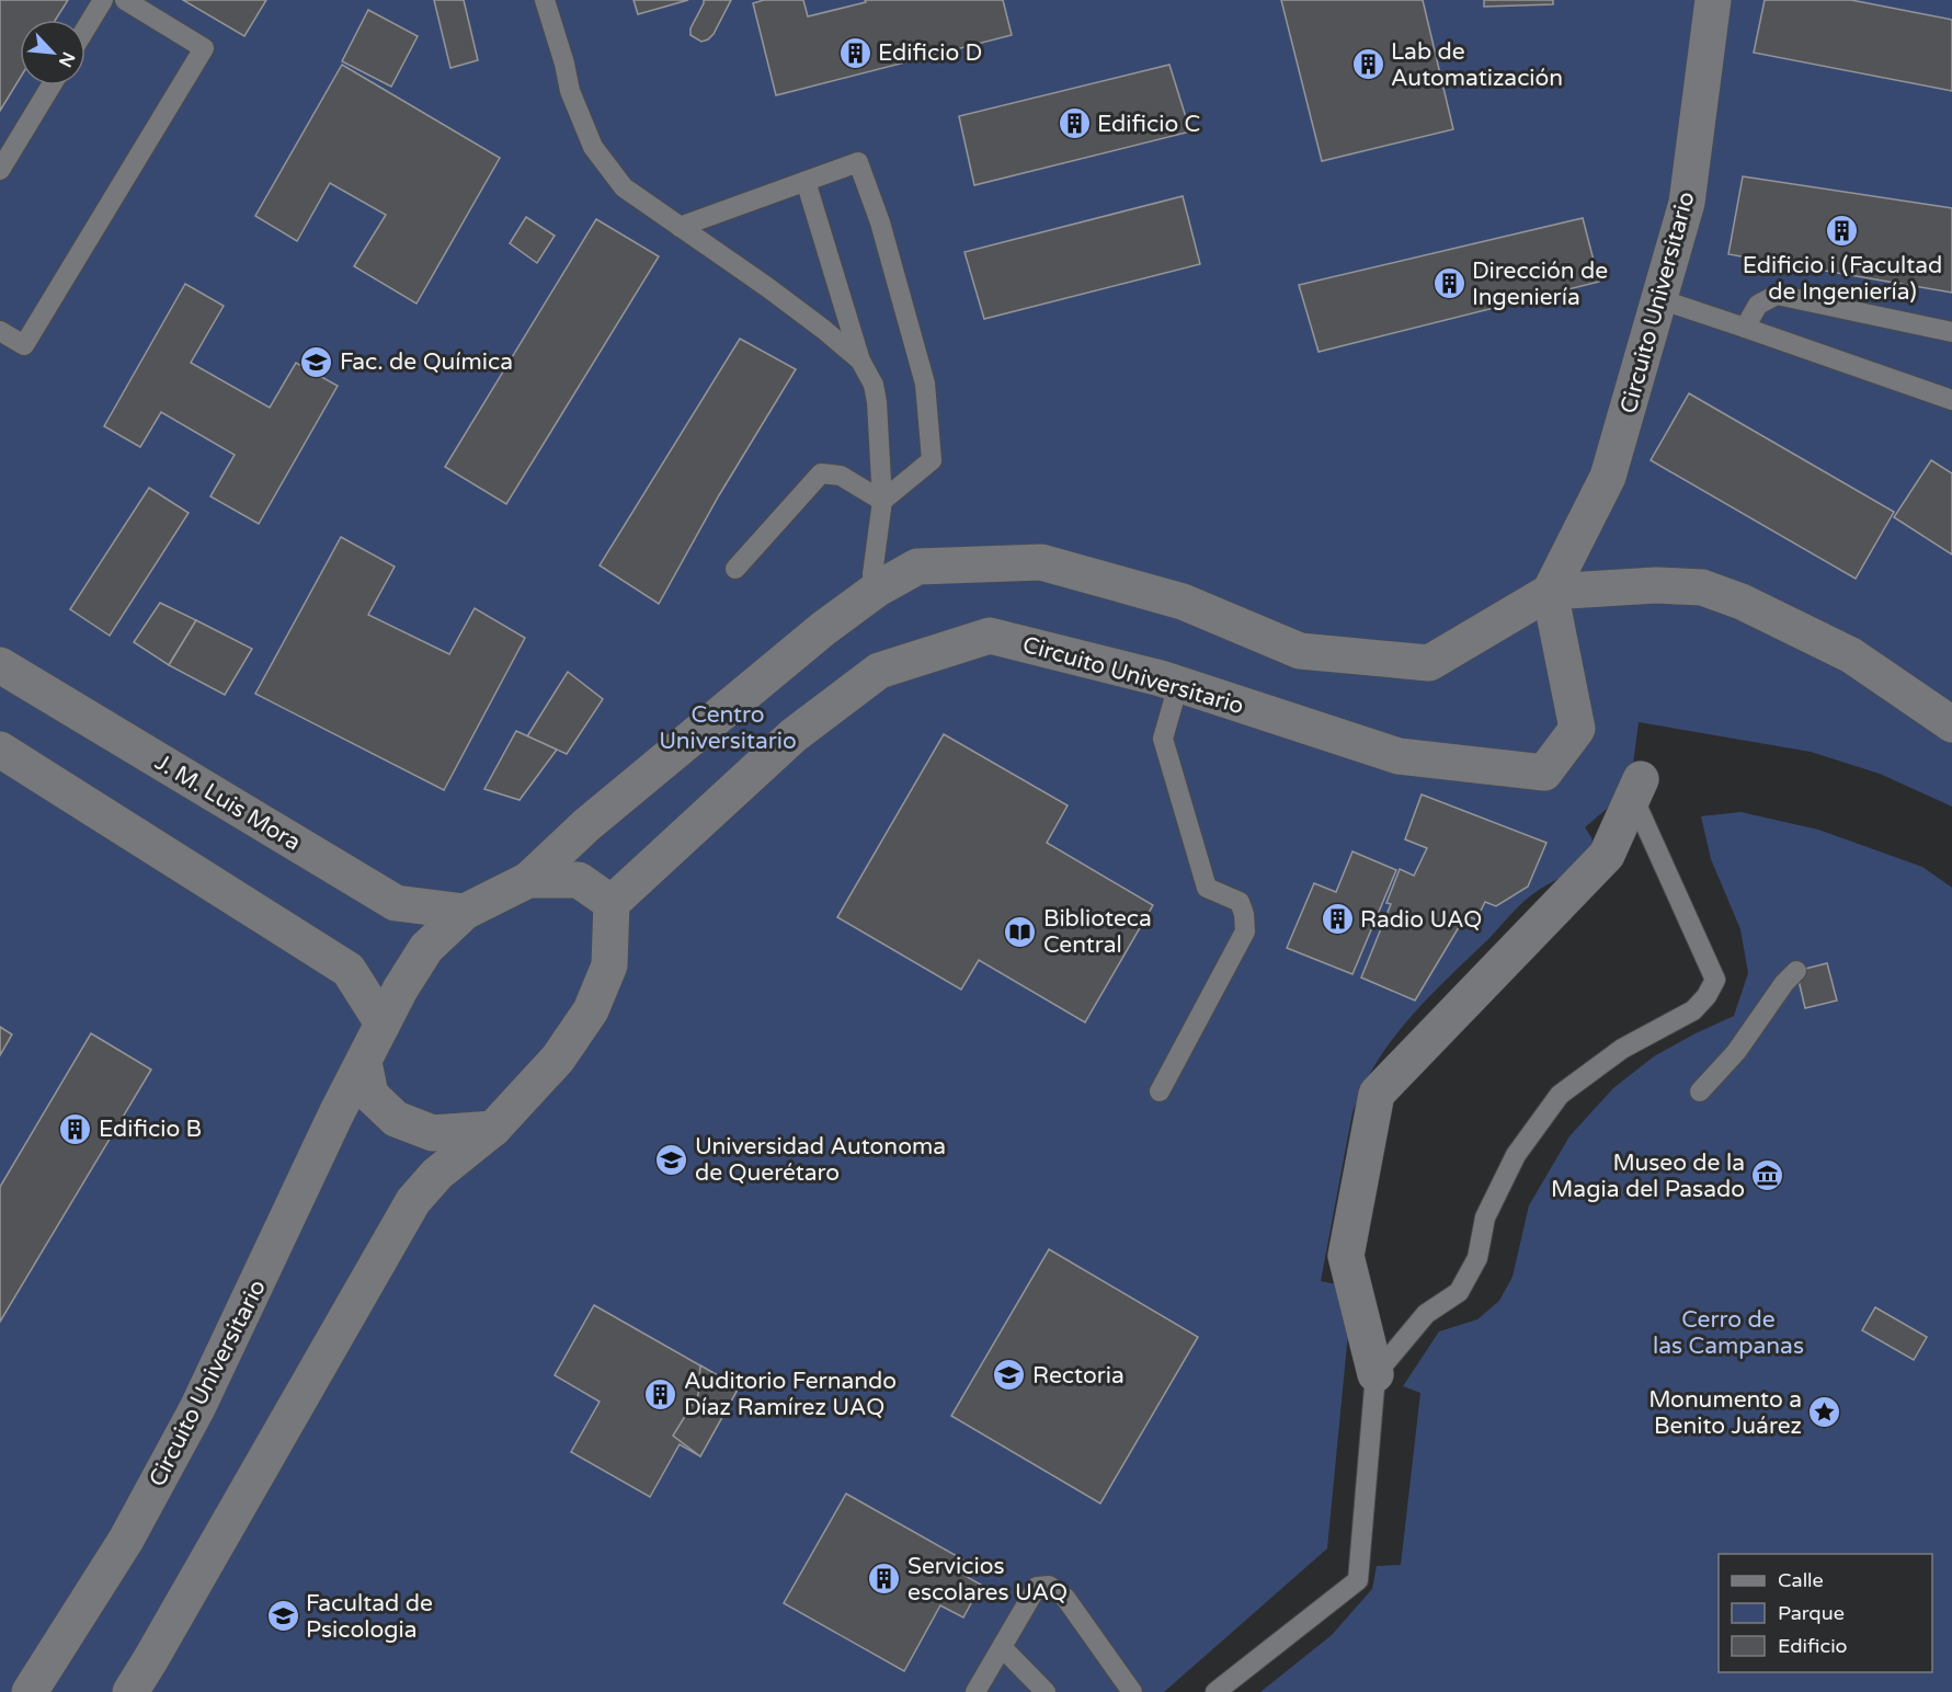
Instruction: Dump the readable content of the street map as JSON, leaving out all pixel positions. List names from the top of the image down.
{
  "streets": {
    "street": ["Circuito Universitario", "J. M. Luis Mora"]
  },
  "crossings": [
    ["Circuito Universitario", "J. M. Luis Mora"]
  ],
  "parks": ["Centro Universitario", "Cerro de las Campanas"],
  "places": {
    "building": [
      "Edificio D",
      "Lab de Automatización",
      "Edificio C",
      "Edificio i (Facultad de Ingeniería)",
      "Dirección de Ingeniería",
      "Radio UAQ",
      "Edificio B",
      "Auditorio Fernando Díaz Ramírez UAQ",
      "Servicios escolares UAQ"
    ],
    "school or university": [
      "Fac. de Química",
      "Universidad Autonoma de Querétaro",
      "Rectoria",
      "Facultad de Psicologia"
    ],
    "library": ["Biblioteca Central"],
    "museum": ["Museo de la Magia del Pasado"],
    "place": ["Monumento a Benito Juárez"]
  },
  "legend": ["Calle", "Parque", "Edificio"],
  "north": "bottom right"
}
